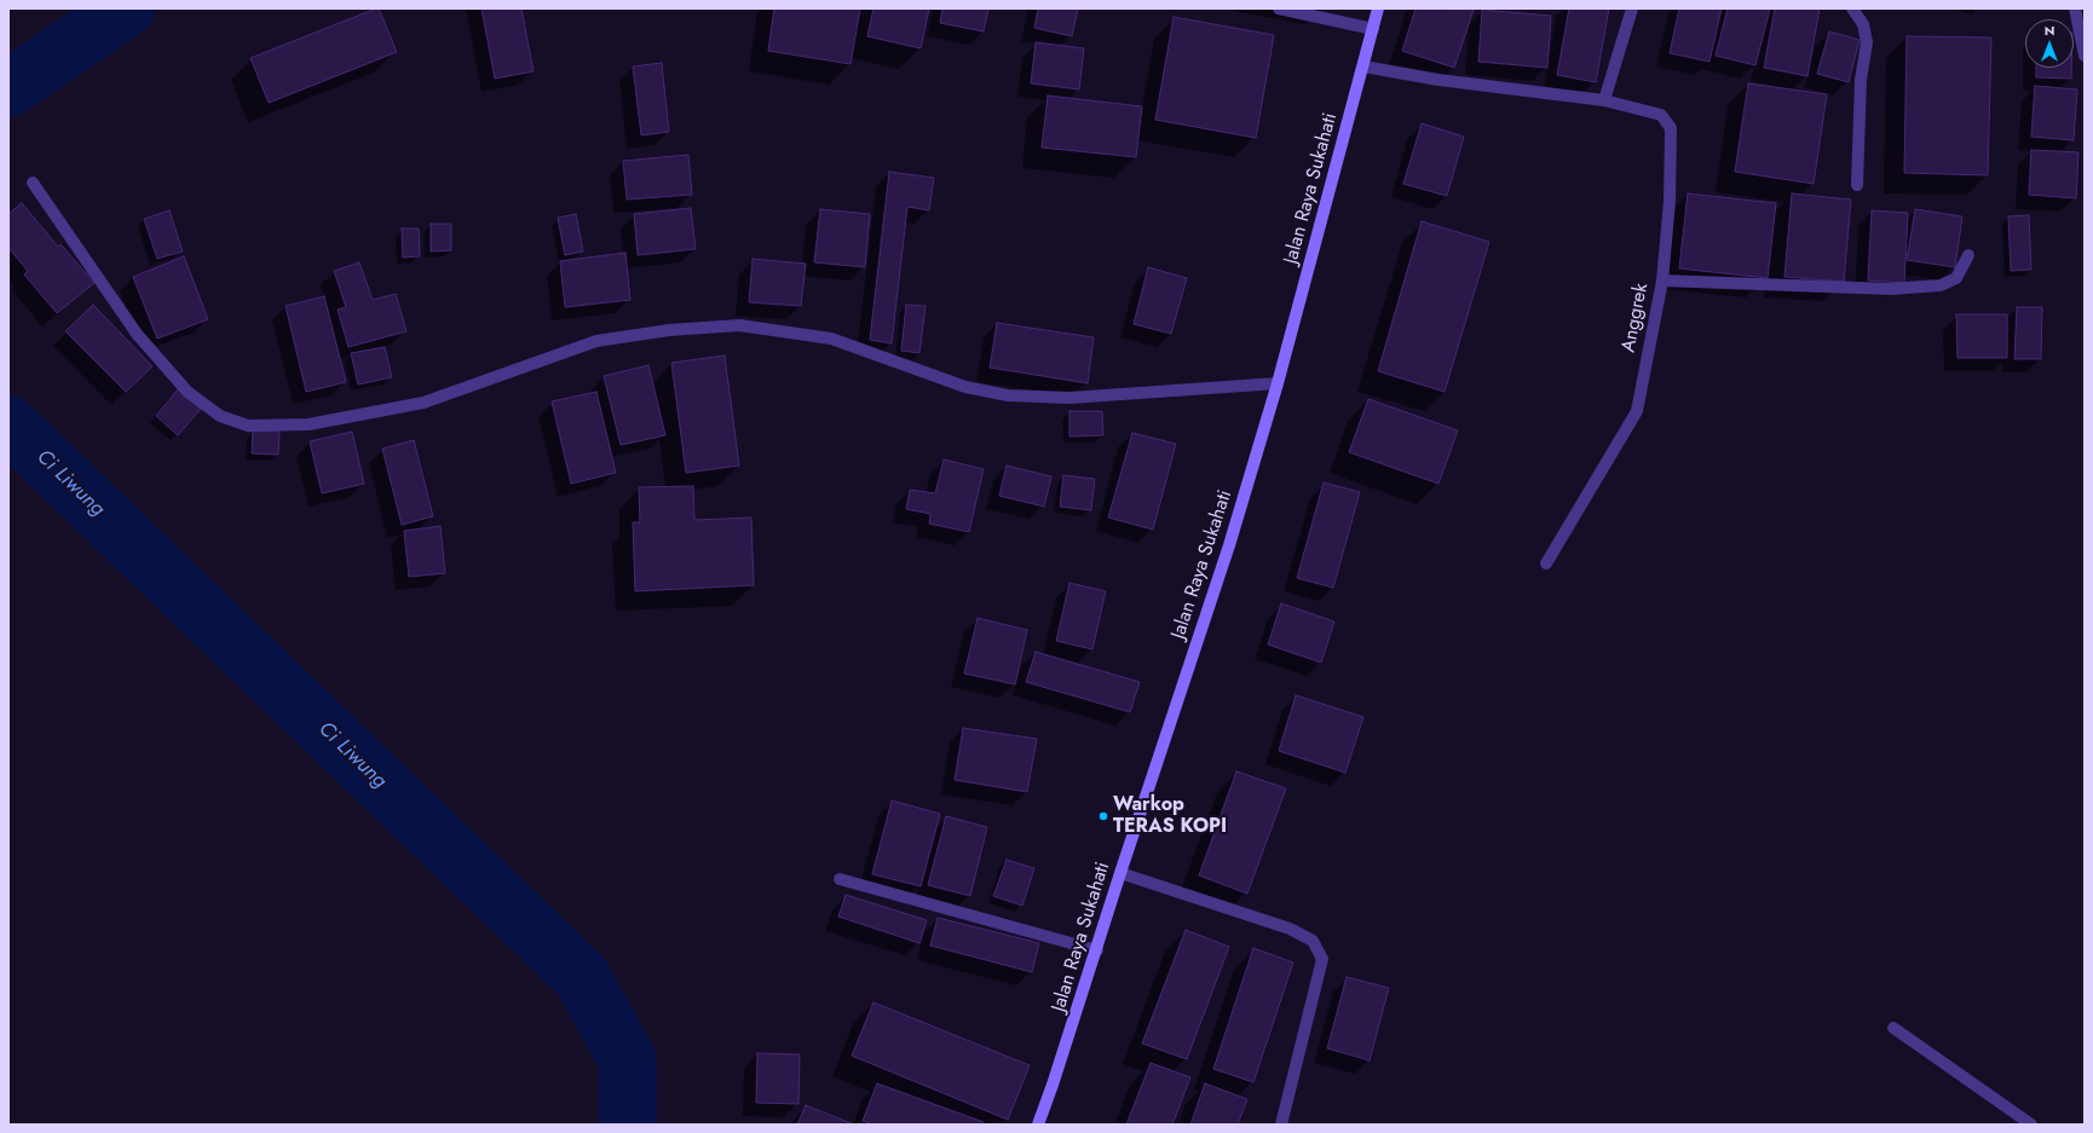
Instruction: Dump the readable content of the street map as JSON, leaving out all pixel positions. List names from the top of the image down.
{
  "streets": {
    "main road": ["Jalan Raya Sukahati"],
    "street": ["Anggrek"]
  },
  "crossings": [
    ["Jalan Raya Sukahati", "Anggrek"]
  ],
  "water": ["Ci Liwung"],
  "places": ["Warkop TERAS KOPI"],
  "north": "top"
}
